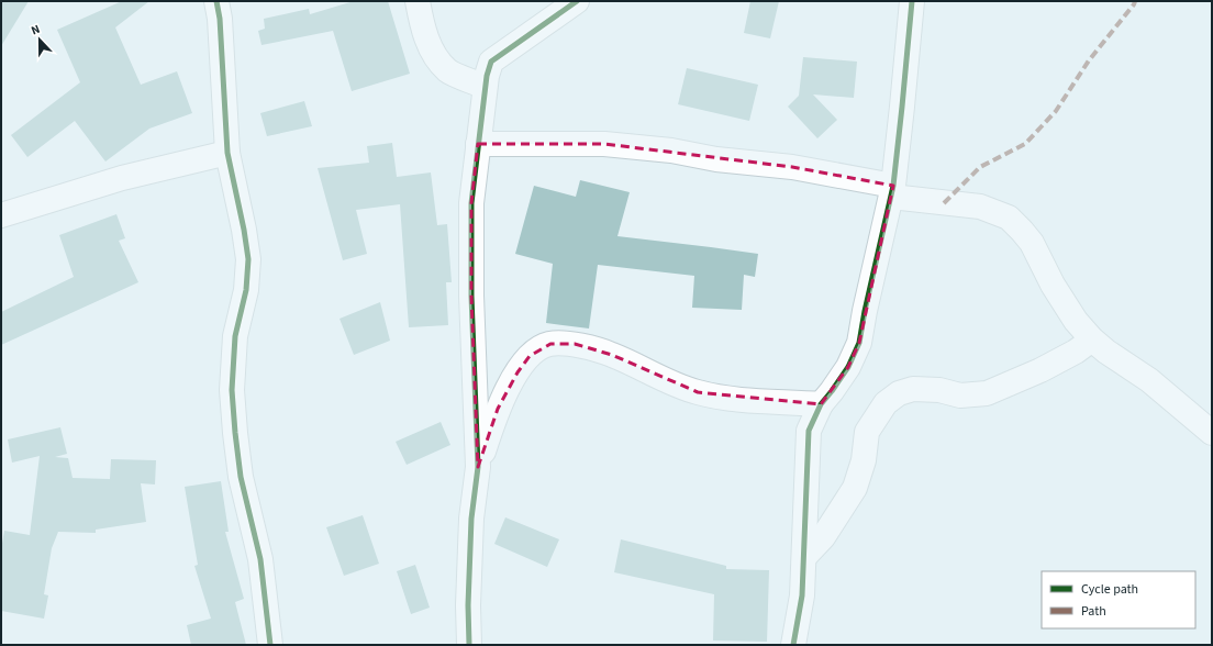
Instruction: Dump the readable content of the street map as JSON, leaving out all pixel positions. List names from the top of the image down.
{
  "legend": ["Cycle path", "Path"],
  "north": "top"
}
